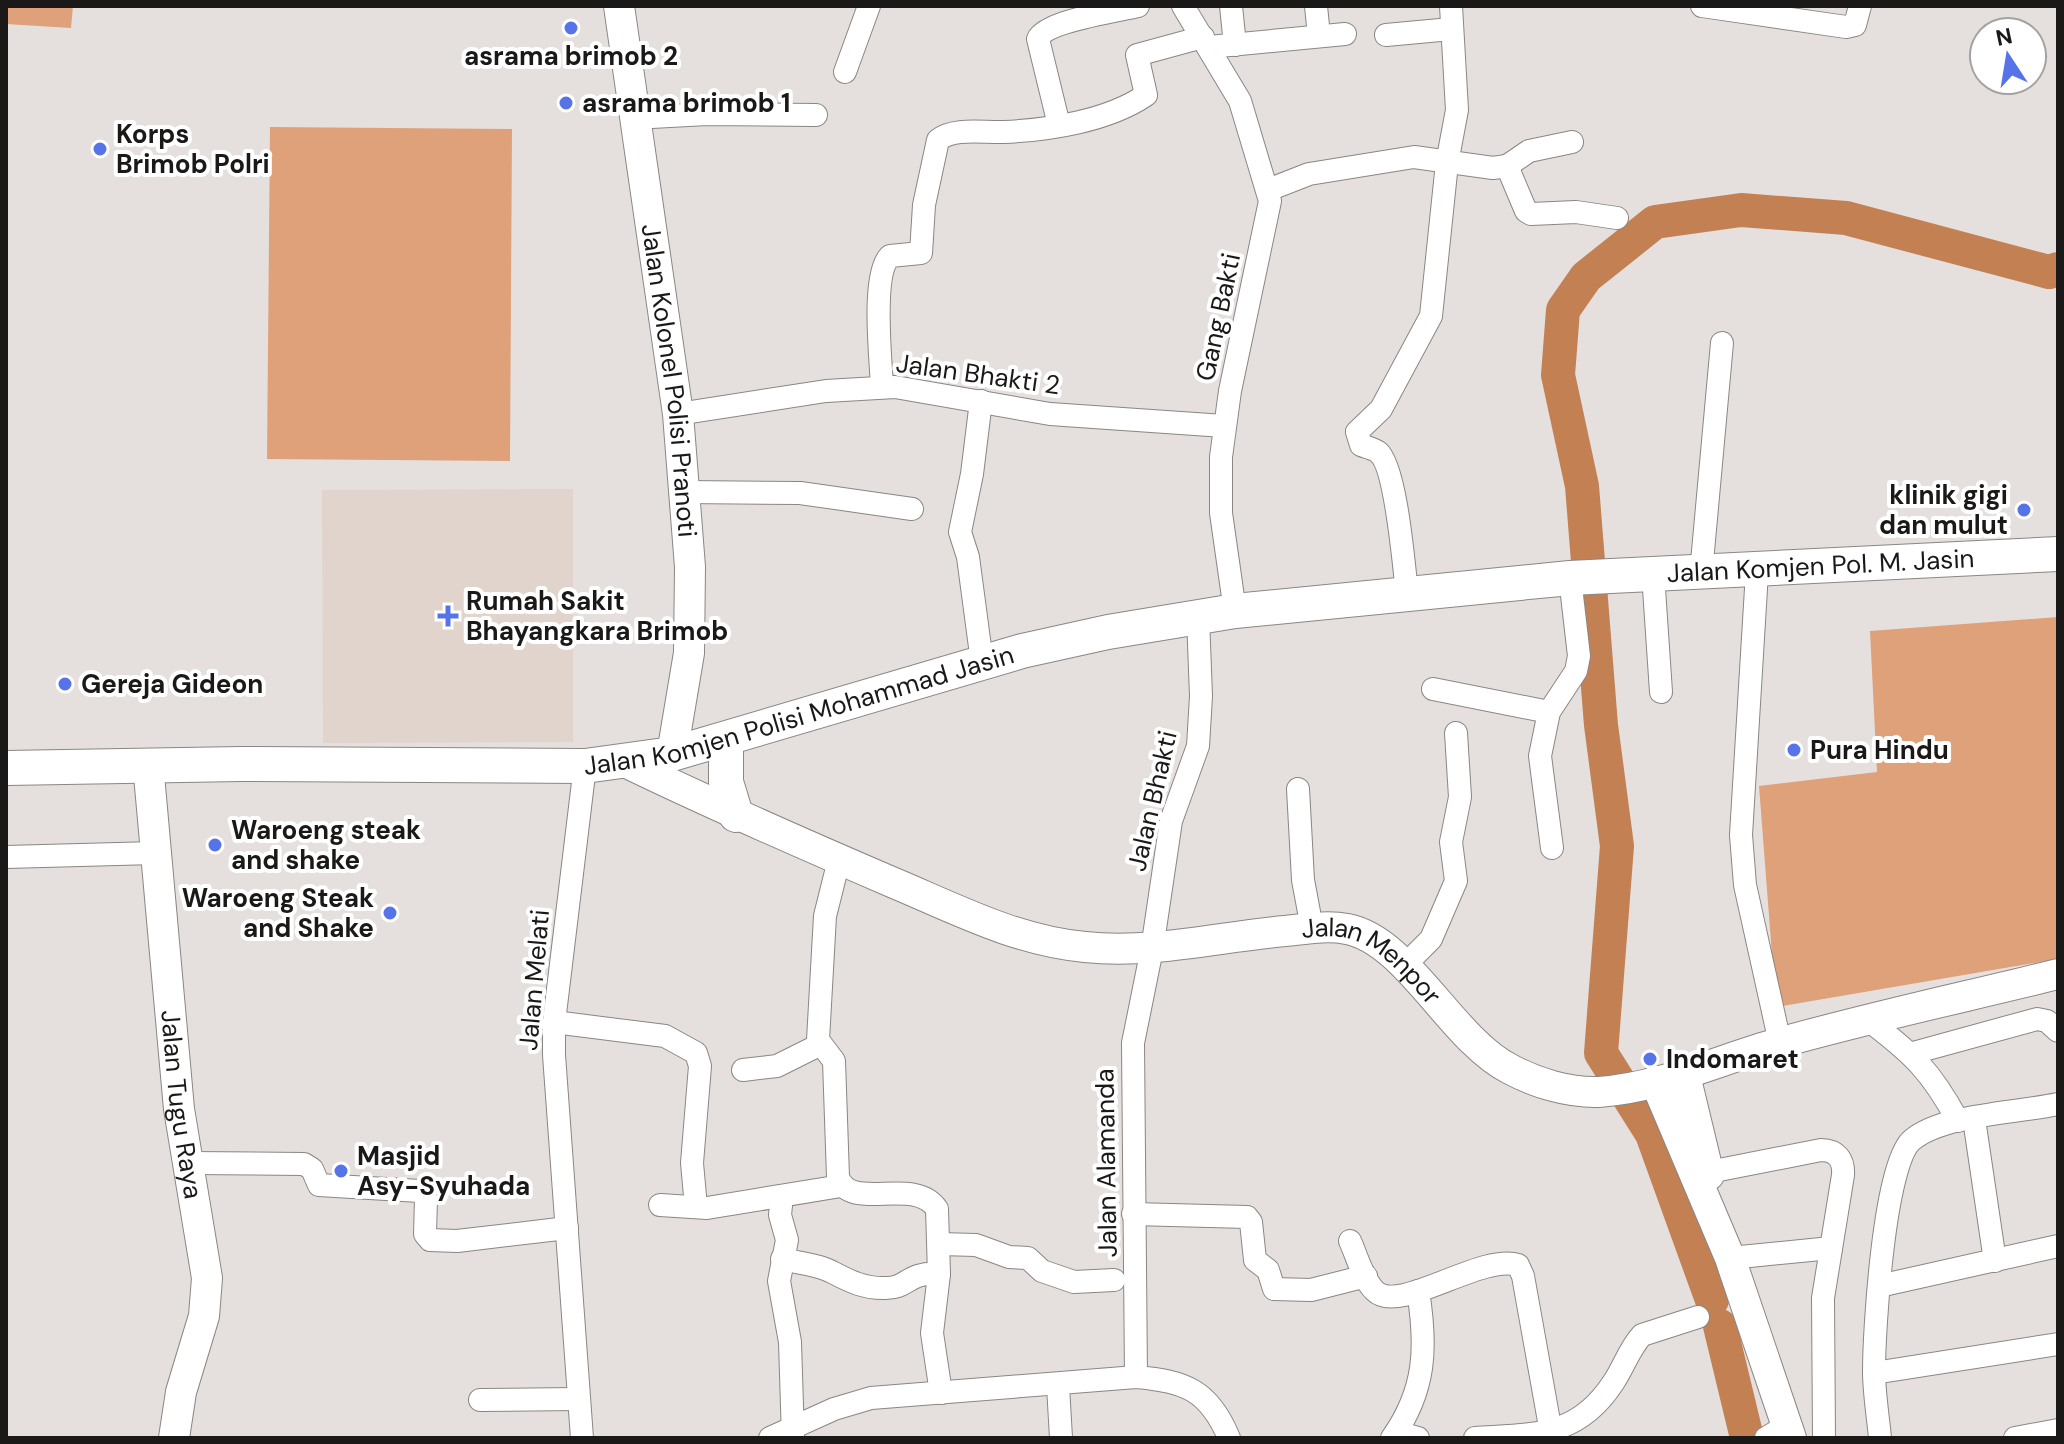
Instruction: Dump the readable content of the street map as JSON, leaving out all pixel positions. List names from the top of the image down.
{
  "streets": {
    "main road": ["Jalan Komjen Pol. M. Jasin", "Jalan Komjen Polisi Mohammad Jasin"],
    "street": [
      "Gang Bakti",
      "Jalan Bhakti 2",
      "Jalan Kolonel Polisi Pranoti",
      "Jalan Bhakti",
      "Jalan Menpor",
      "Jalan Melati",
      "Jalan Tugu Raya",
      "Jalan Alamanda"
    ]
  },
  "crossings": [
    ["Gang Bakti", "Jalan Bhakti 2"],
    ["Gang Bakti", "Jalan Komjen Polisi Mohammad Jasin"],
    ["Jalan Bhakti 2", "Jalan Kolonel Polisi Pranoti"],
    ["Jalan Kolonel Polisi Pranoti", "Jalan Komjen Polisi Mohammad Jasin"],
    ["Jalan Komjen Pol. M. Jasin", "Jalan Komjen Polisi Mohammad Jasin"],
    ["Jalan Komjen Polisi Mohammad Jasin", "Jalan Bhakti"],
    ["Jalan Komjen Polisi Mohammad Jasin", "Jalan Menpor"],
    ["Jalan Komjen Polisi Mohammad Jasin", "Jalan Melati"],
    ["Jalan Komjen Polisi Mohammad Jasin", "Jalan Tugu Raya"],
    ["Jalan Bhakti", "Jalan Menpor"],
    ["Jalan Bhakti", "Jalan Alamanda"],
    ["Jalan Menpor", "Jalan Alamanda"]
  ],
  "places": {
    "other": [
      "asrama brimob 2",
      "asrama brimob 1",
      "Korps Brimob Polri",
      "klinik gigi dan mulut",
      "Gereja Gideon",
      "Pura Hindu",
      "Waroeng steak and shake",
      "Waroeng Steak and Shake",
      "Indomaret",
      "Masjid Asy-Syuhada"
    ],
    "health": ["Rumah Sakit Bhayangkara Brimob"]
  },
  "north": "top"
}
